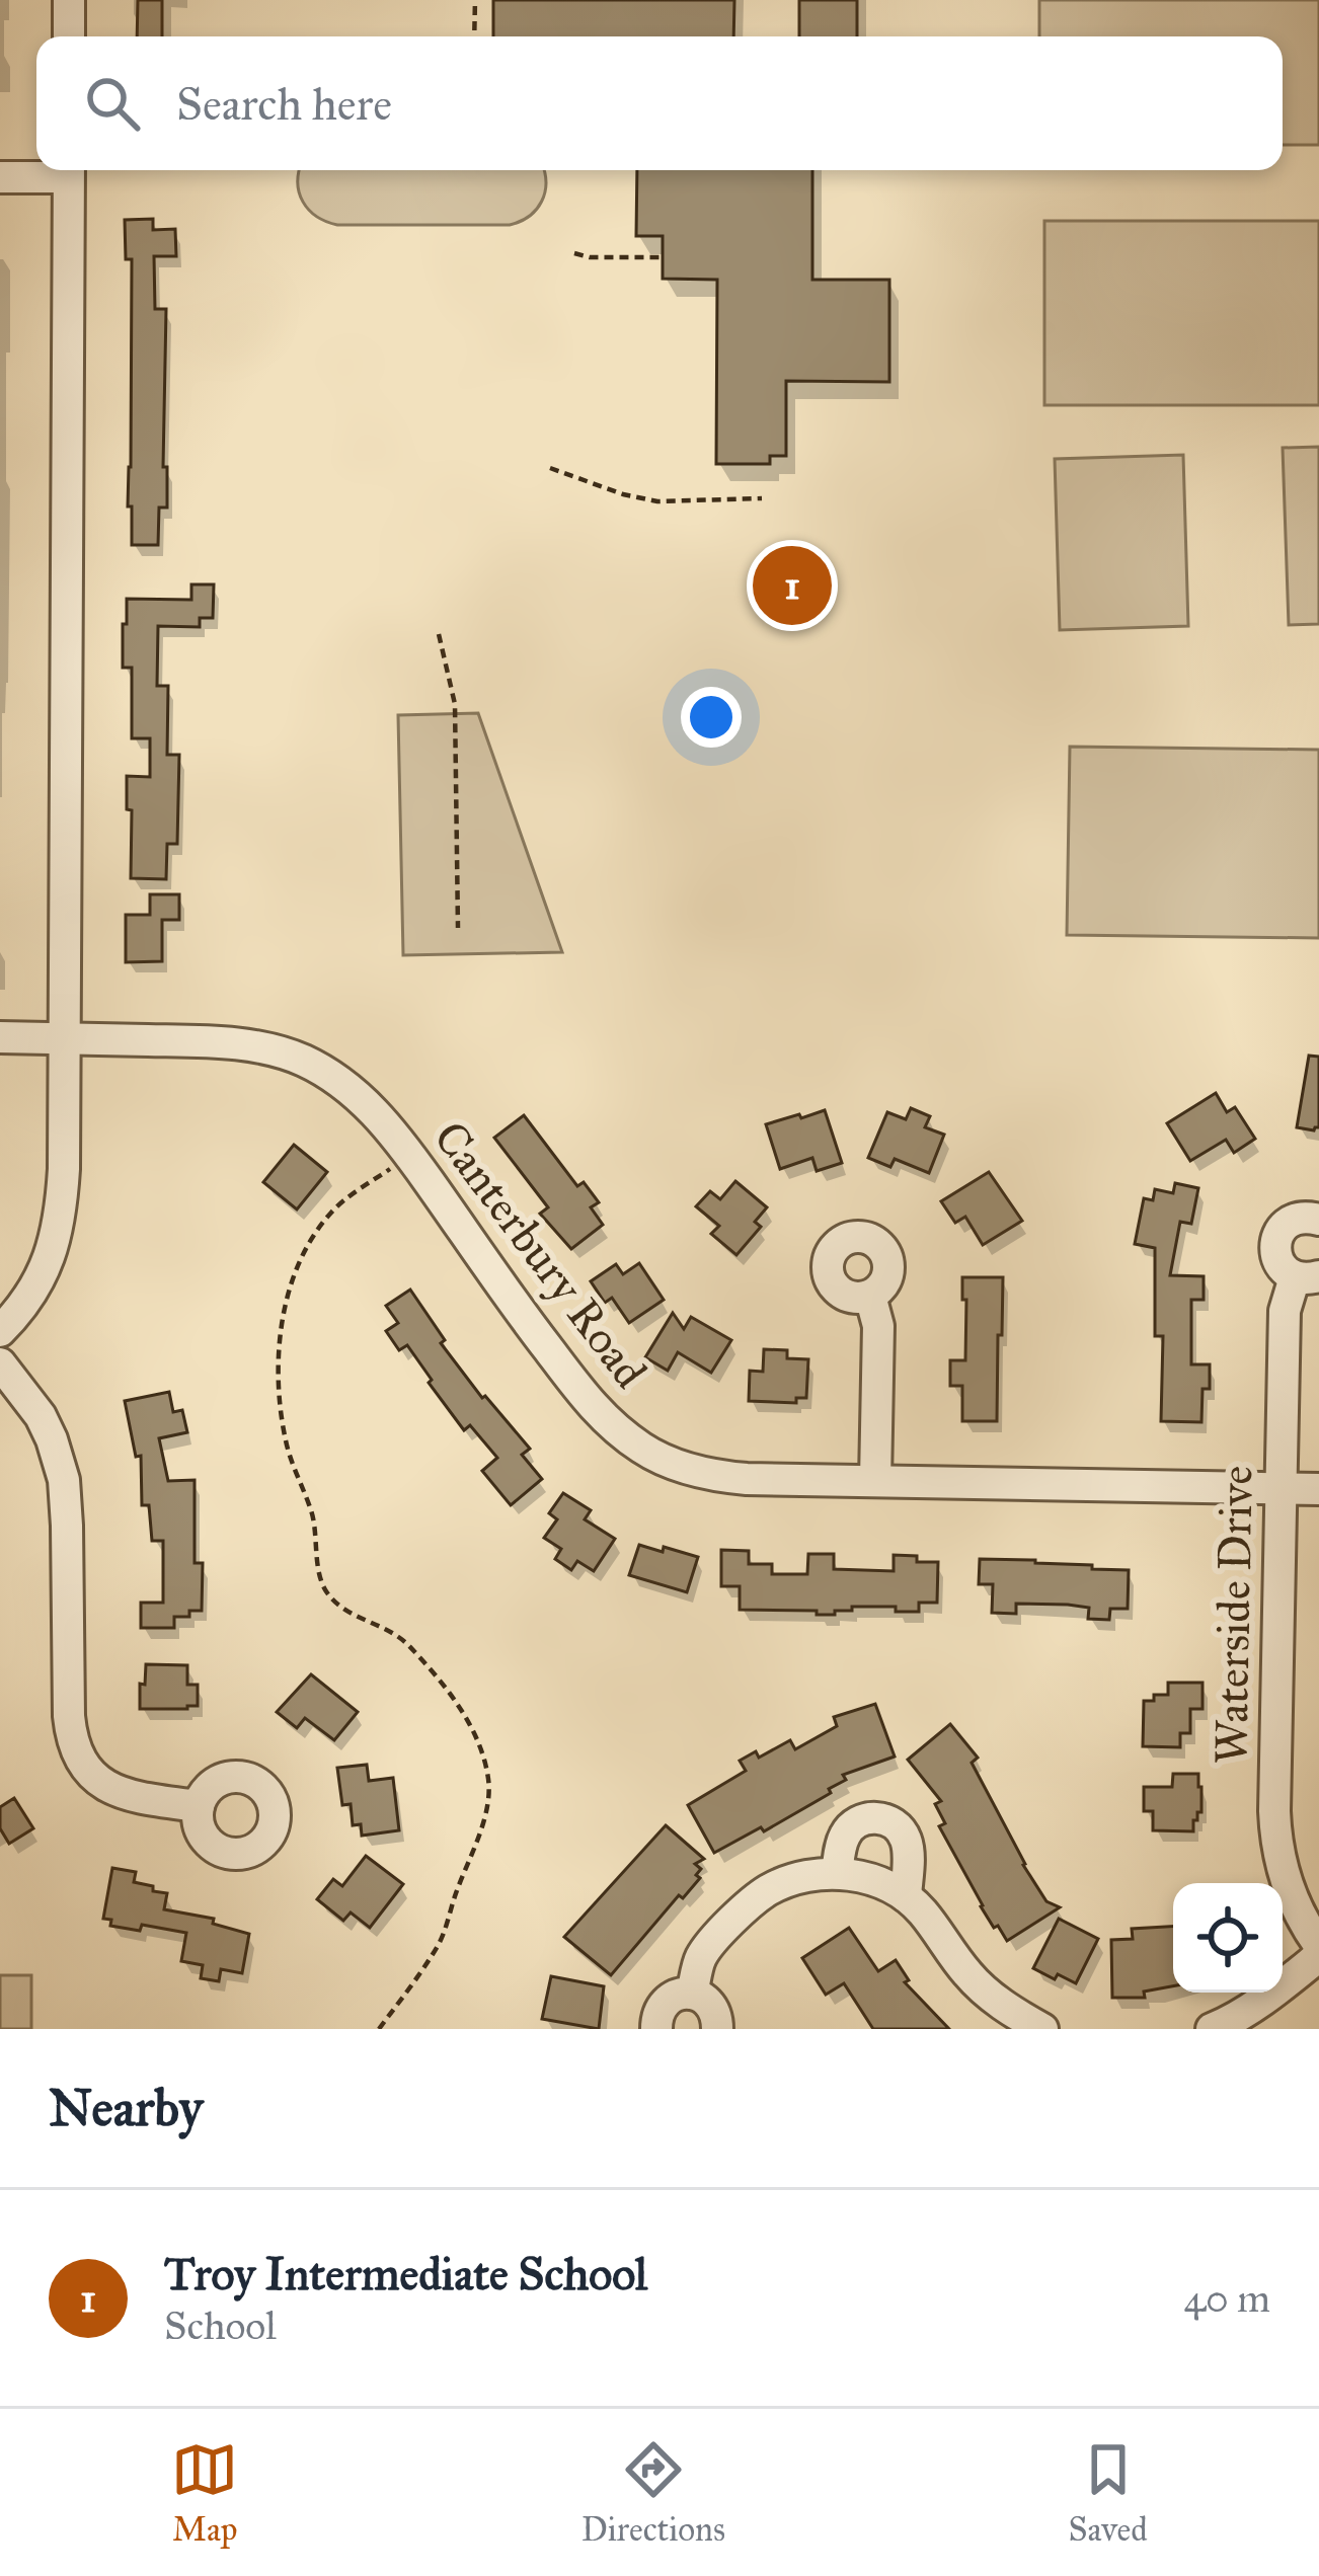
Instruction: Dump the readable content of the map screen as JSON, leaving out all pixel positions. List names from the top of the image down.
{
  "streets": {
    "street": ["Canterbury Road", "Waterside Drive"]
  },
  "crossings": [
    ["Canterbury Road", "Waterside Drive"]
  ],
  "page": {
    "search": "Search here",
    "pins": "1",
    "heading": "Nearby",
    "list": [
      {
        "mark": "1",
        "name": "Troy Intermediate School",
        "note": "School",
        "value": "40 m"
      }
    ],
    "nav": ["Map", "Directions", "Saved"]
  }
}
